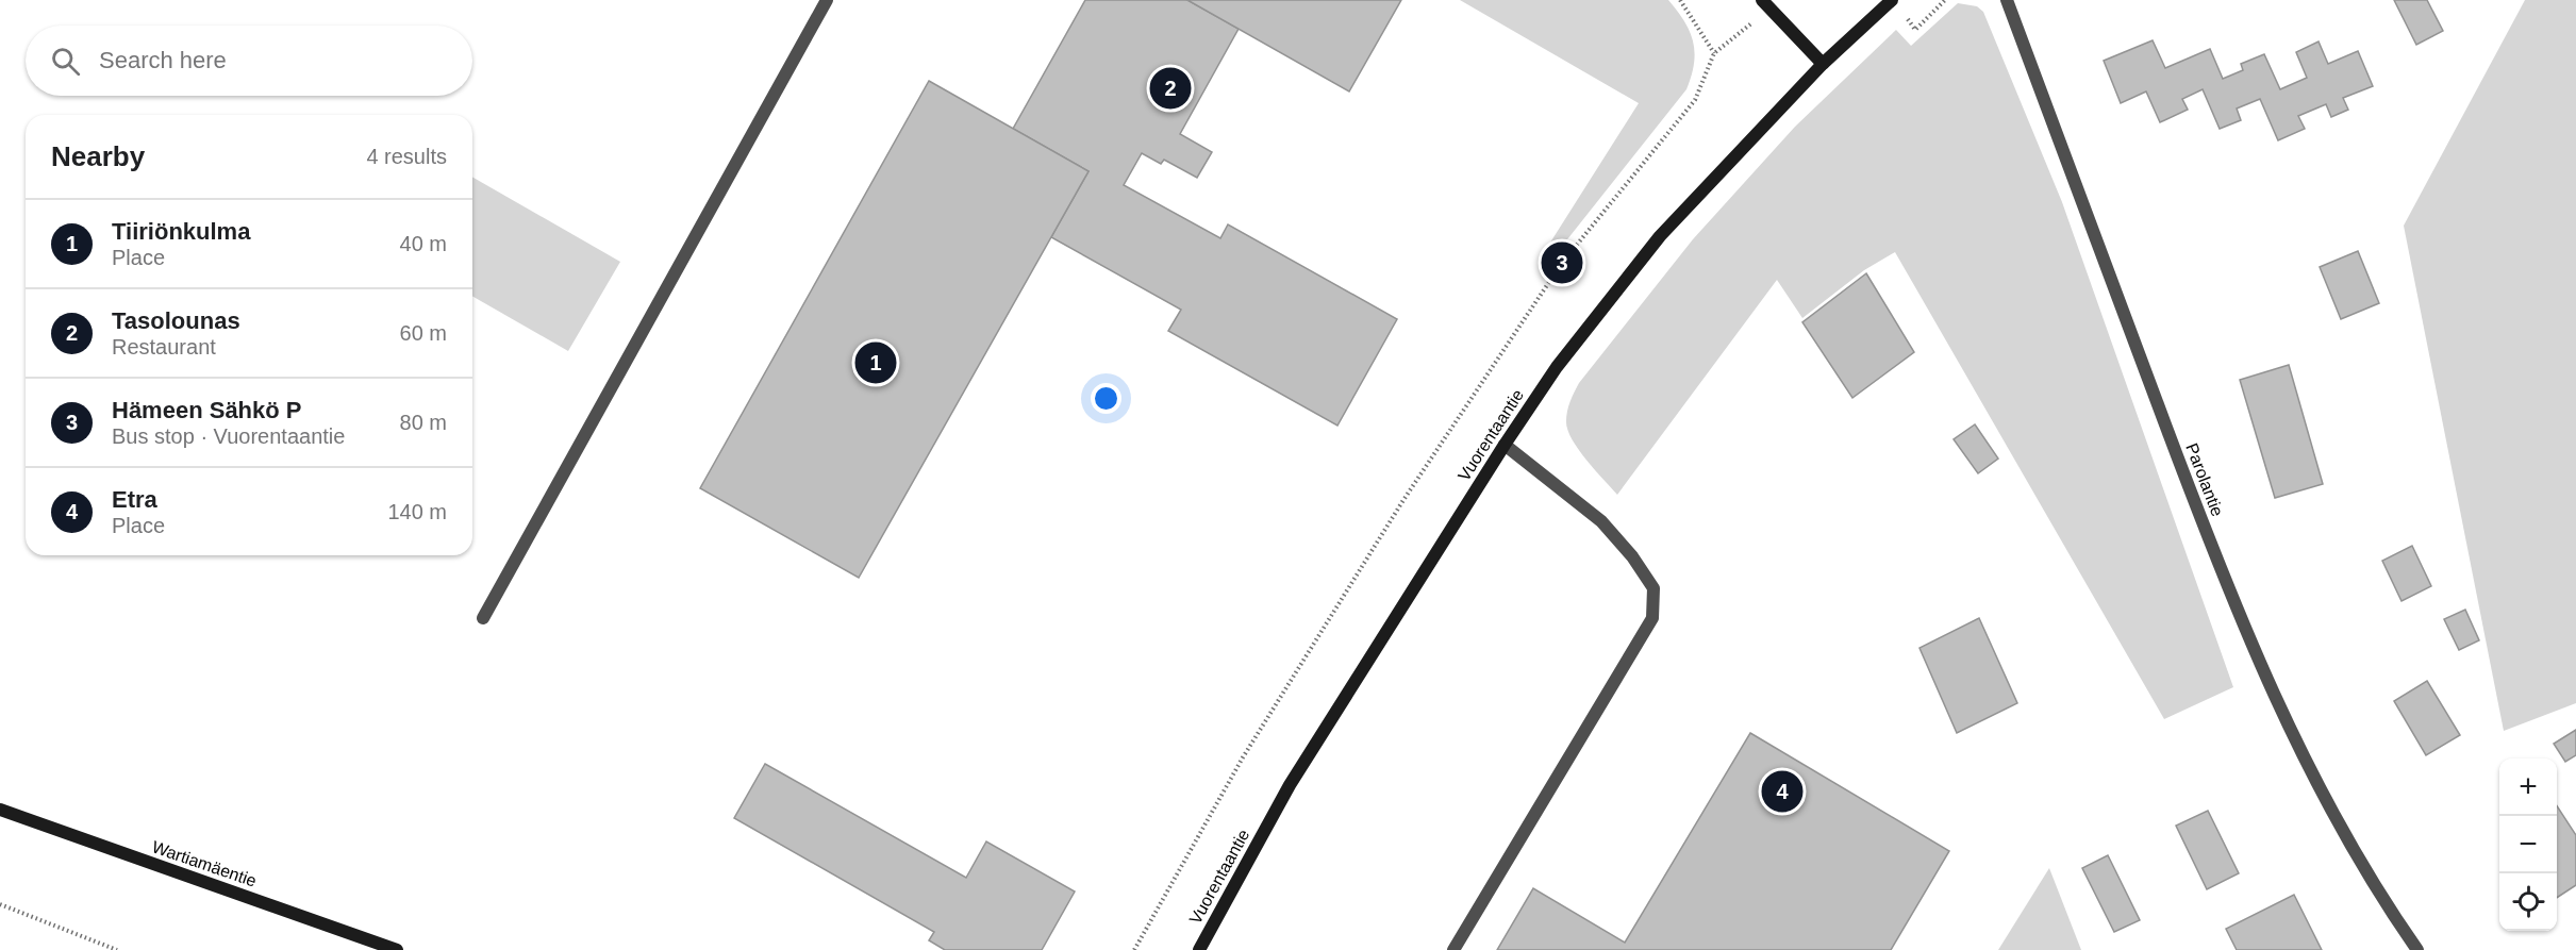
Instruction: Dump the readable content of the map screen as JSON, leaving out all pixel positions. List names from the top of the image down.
{
  "streets": {
    "main road": ["Vuorentaantie", "Wartiamäentie"],
    "street": ["Parolantie"]
  },
  "page": {
    "search": "Search here",
    "pins": [
      "2",
      "3",
      "1",
      "4"
    ],
    "heading": ["Nearby", "4 results"],
    "list": [
      {
        "mark": "1",
        "name": "Tiiriönkulma",
        "note": "Place",
        "value": "40 m"
      },
      {
        "mark": "2",
        "name": "Tasolounas",
        "note": "Restaurant",
        "value": "60 m"
      },
      {
        "mark": "3",
        "name": "Hämeen Sähkö P",
        "note": "Bus stop · Vuorentaantie",
        "value": "80 m"
      },
      {
        "mark": "4",
        "name": "Etra",
        "note": "Place",
        "value": "140 m"
      }
    ],
    "map_buttons": ["+", "−"]
  }
}
